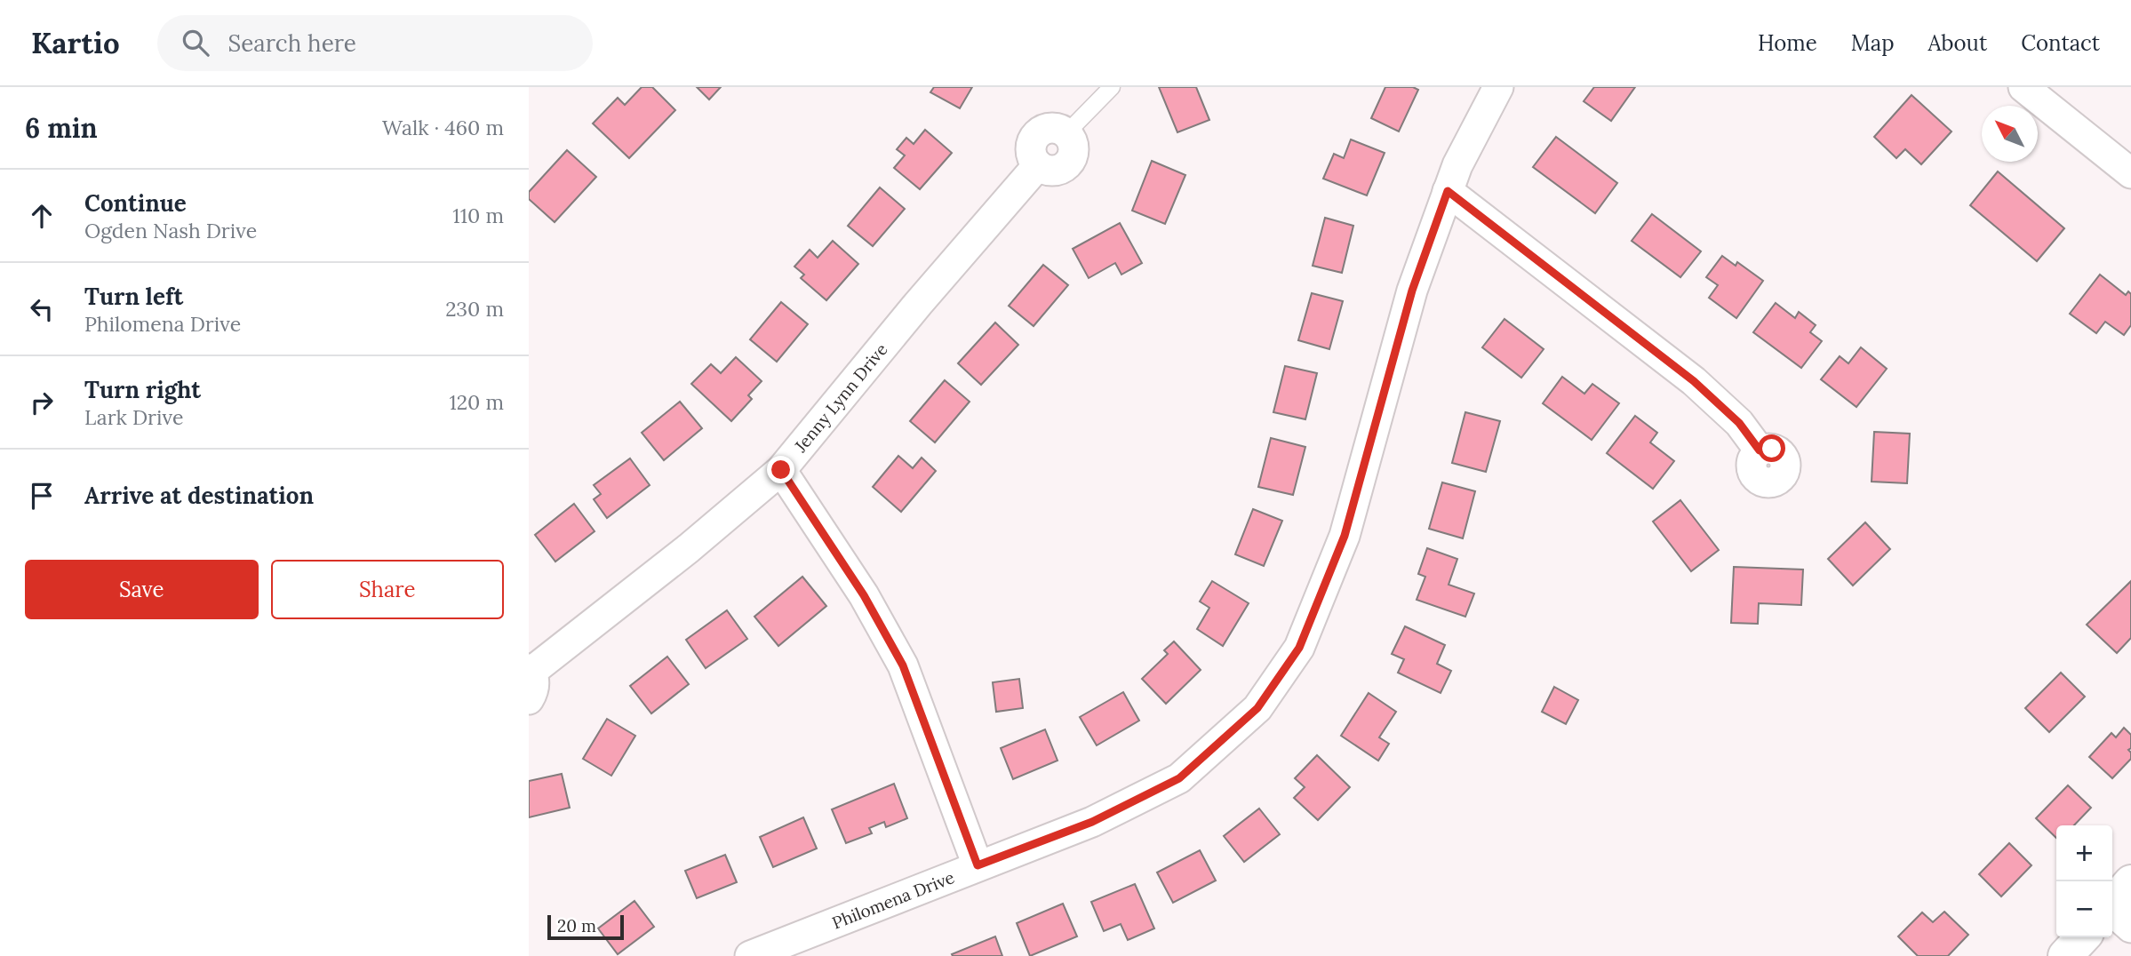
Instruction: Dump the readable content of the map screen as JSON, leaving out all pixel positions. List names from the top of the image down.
{
  "streets": {
    "street": ["Jenny Lynn Drive", "Philomena Drive"]
  },
  "scale_bar": "20 m",
  "north": "top left",
  "page": {
    "header": "Kartio",
    "search": "Search here",
    "nav": [
      "Home",
      "Map",
      "About",
      "Contact"
    ],
    "heading": ["6 min", "Walk · 460 m"],
    "list": [
      ["Continue", "Ogden Nash Drive", "110 m"],
      ["Turn left", "Philomena Drive", "230 m"],
      ["Turn right", "Lark Drive", "120 m"],
      "Arrive at destination"
    ],
    "buttons": ["Save", "Share"],
    "map_buttons": ["+", "−"],
    "scale": "20 m"
  }
}
